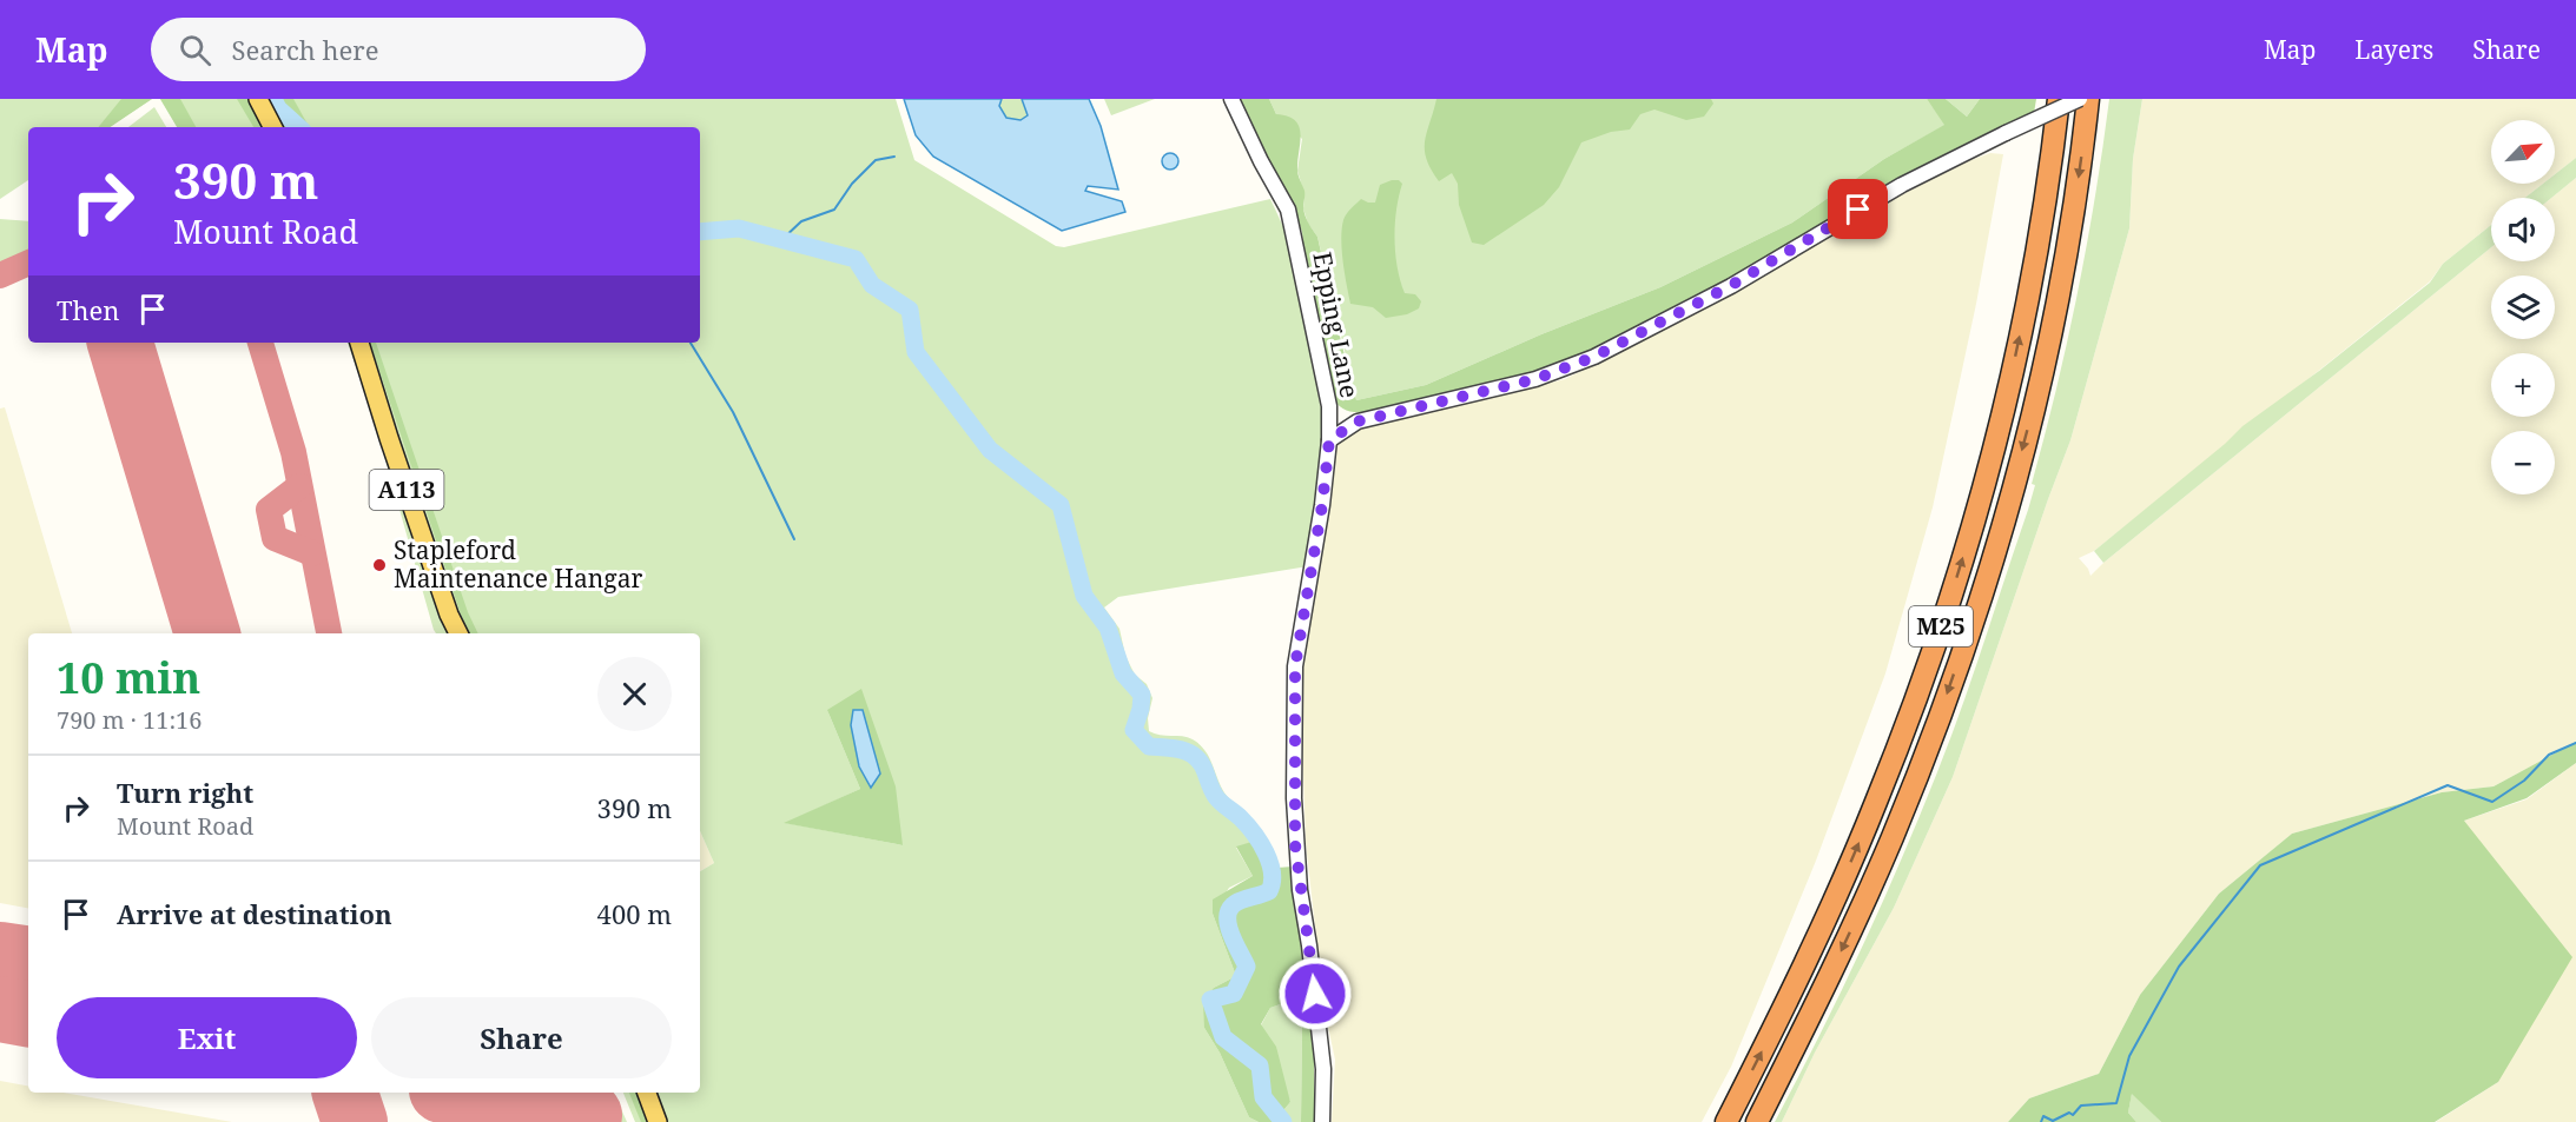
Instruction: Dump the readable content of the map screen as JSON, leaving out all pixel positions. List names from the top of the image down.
{
  "streets": {
    "highway": ["M25"],
    "main road": ["A113"],
    "street": ["Epping Lane"]
  },
  "places": ["Stapleford Maintenance Hangar"],
  "north": "top right",
  "page": {
    "header": "Map",
    "search": "Search here",
    "nav": ["Map", "Layers", "Share"],
    "map_buttons": ["+", "−"],
    "turn": ["390 m", "Mount Road"],
    "then": "Then",
    "heading": ["10 min", "790 m · 11:16"],
    "list": [
      {
        "name": "Turn right",
        "note": "Mount Road",
        "value": "390 m"
      },
      {
        "name": "Arrive at destination",
        "value": "400 m"
      }
    ],
    "buttons": ["Exit", "Share"]
  }
}
